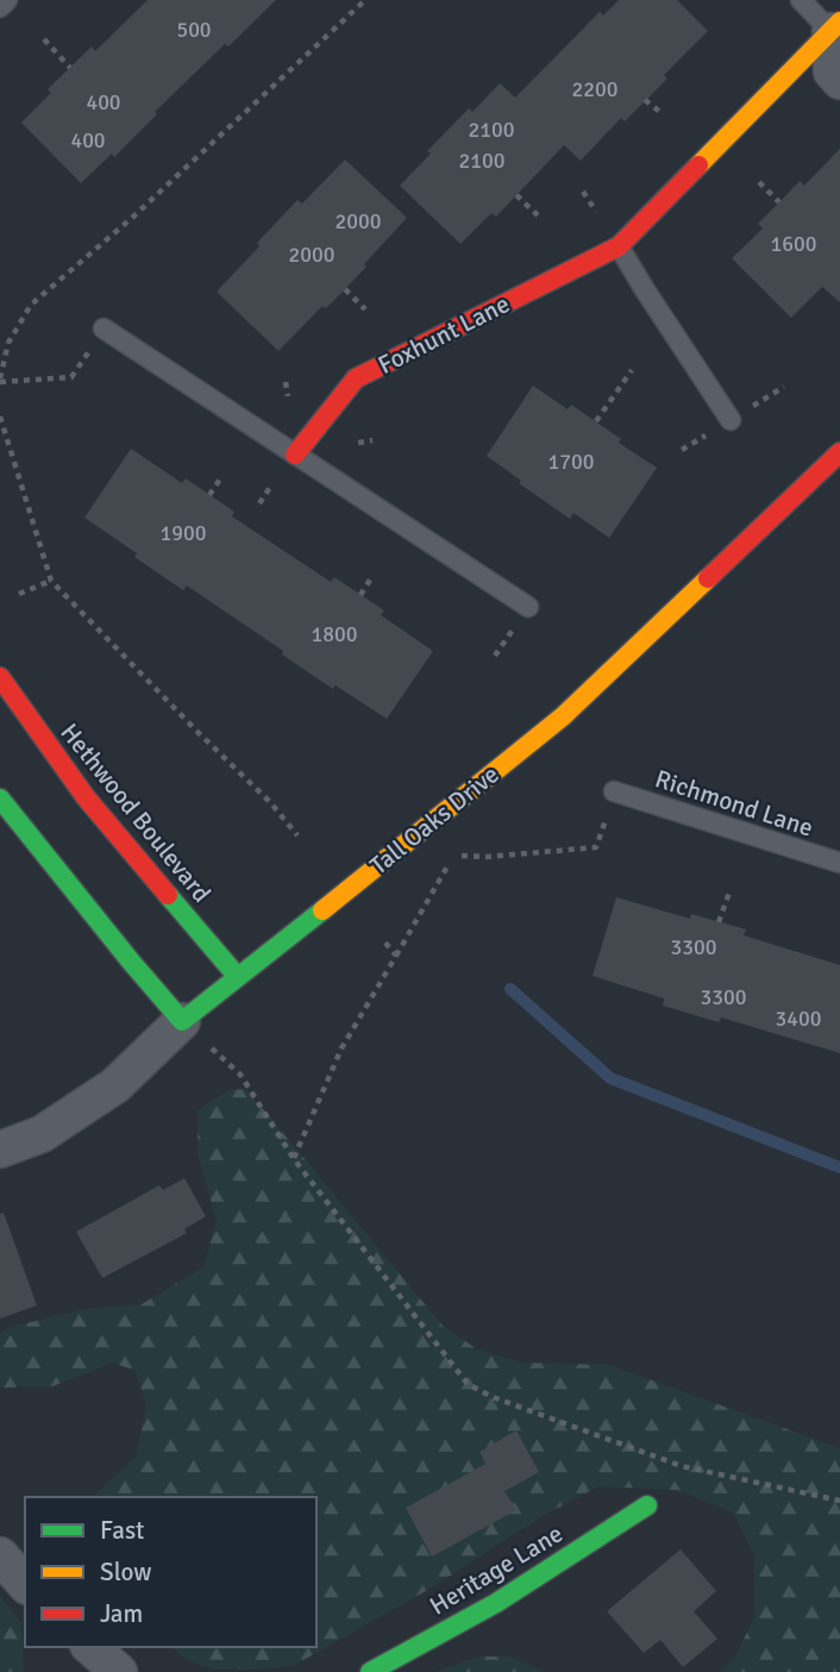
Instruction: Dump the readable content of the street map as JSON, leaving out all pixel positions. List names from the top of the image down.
{
  "streets": {
    "street": [
      "Foxhunt Lane",
      "Hethwood Boulevard",
      "Tall Oaks Drive",
      "Heritage Lane"
    ],
    "lane": ["Richmond Lane"]
  },
  "crossings": [
    ["Hethwood Boulevard", "Tall Oaks Drive"]
  ],
  "house_numbers": [
    "500",
    "2200",
    "400",
    "2100",
    "400",
    "2100",
    "2000",
    "1600",
    "2000",
    "1700",
    "1900",
    "1800",
    "3300",
    "3300",
    "3400"
  ],
  "legend": ["Fast", "Slow", "Jam"]
}
